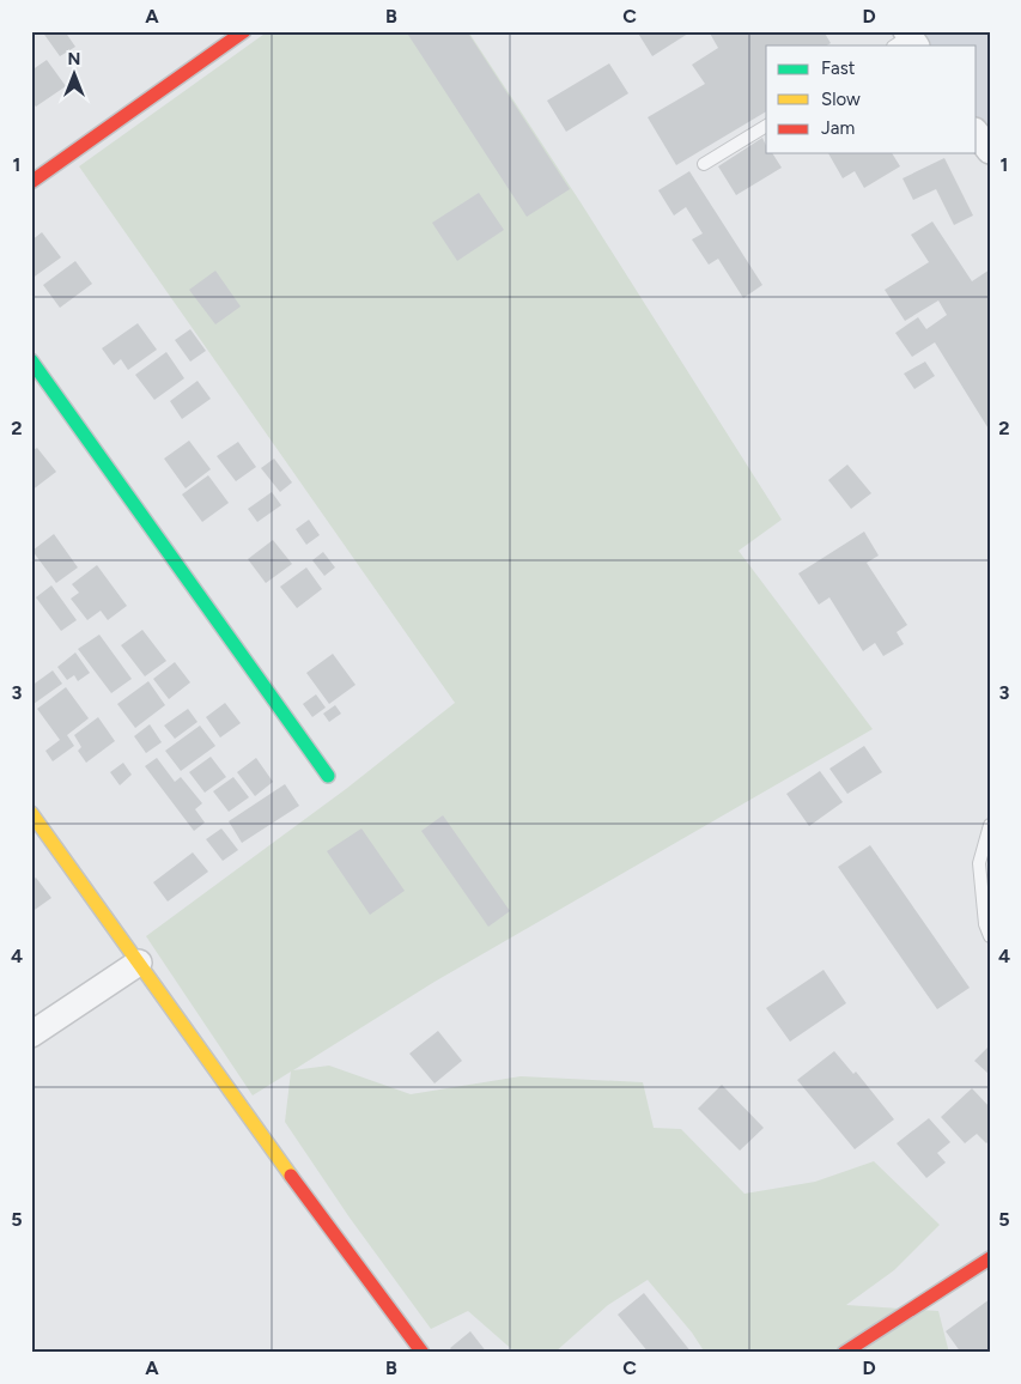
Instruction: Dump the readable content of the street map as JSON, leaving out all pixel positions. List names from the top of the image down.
{
  "legend": ["Fast", "Slow", "Jam"],
  "north": "top",
  "grid": {
    "columns": [
      "A",
      "B",
      "C",
      "D"
    ],
    "rows": [
      "1",
      "2",
      "3",
      "4",
      "5"
    ]
  }
}
